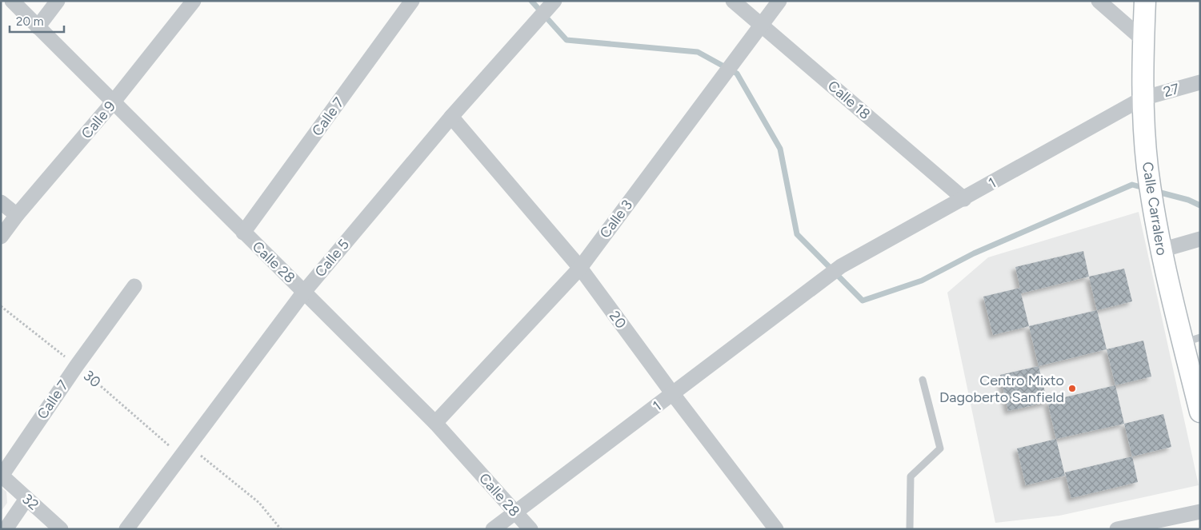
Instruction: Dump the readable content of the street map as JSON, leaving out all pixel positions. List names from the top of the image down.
{
  "streets": {
    "street": [
      "27",
      "Calle 18",
      "Calle 7",
      "Calle 9",
      "1",
      "Calle Carralero",
      "Calle 3",
      "Calle 5",
      "Calle 28",
      "20",
      "32"
    ],
    "path": ["30"]
  },
  "crossings": [
    ["27", "1"],
    ["27", "Calle Carralero"],
    ["Calle 18", "1"],
    ["Calle 18", "Calle 3"],
    ["Calle 7", "Calle 28"],
    ["Calle 7", "30"],
    ["Calle 7", "32"],
    ["Calle 9", "Calle 28"],
    ["1", "Calle Carralero"],
    ["1", "Calle 28"],
    ["1", "20"],
    ["Calle 3", "Calle 28"],
    ["Calle 3", "20"],
    ["Calle 5", "Calle 28"],
    ["Calle 5", "20"],
    ["Calle 5", "30"]
  ],
  "places": ["Centro Mixto Dagoberto Sanfield"],
  "scale_bar": "20 m"
}
